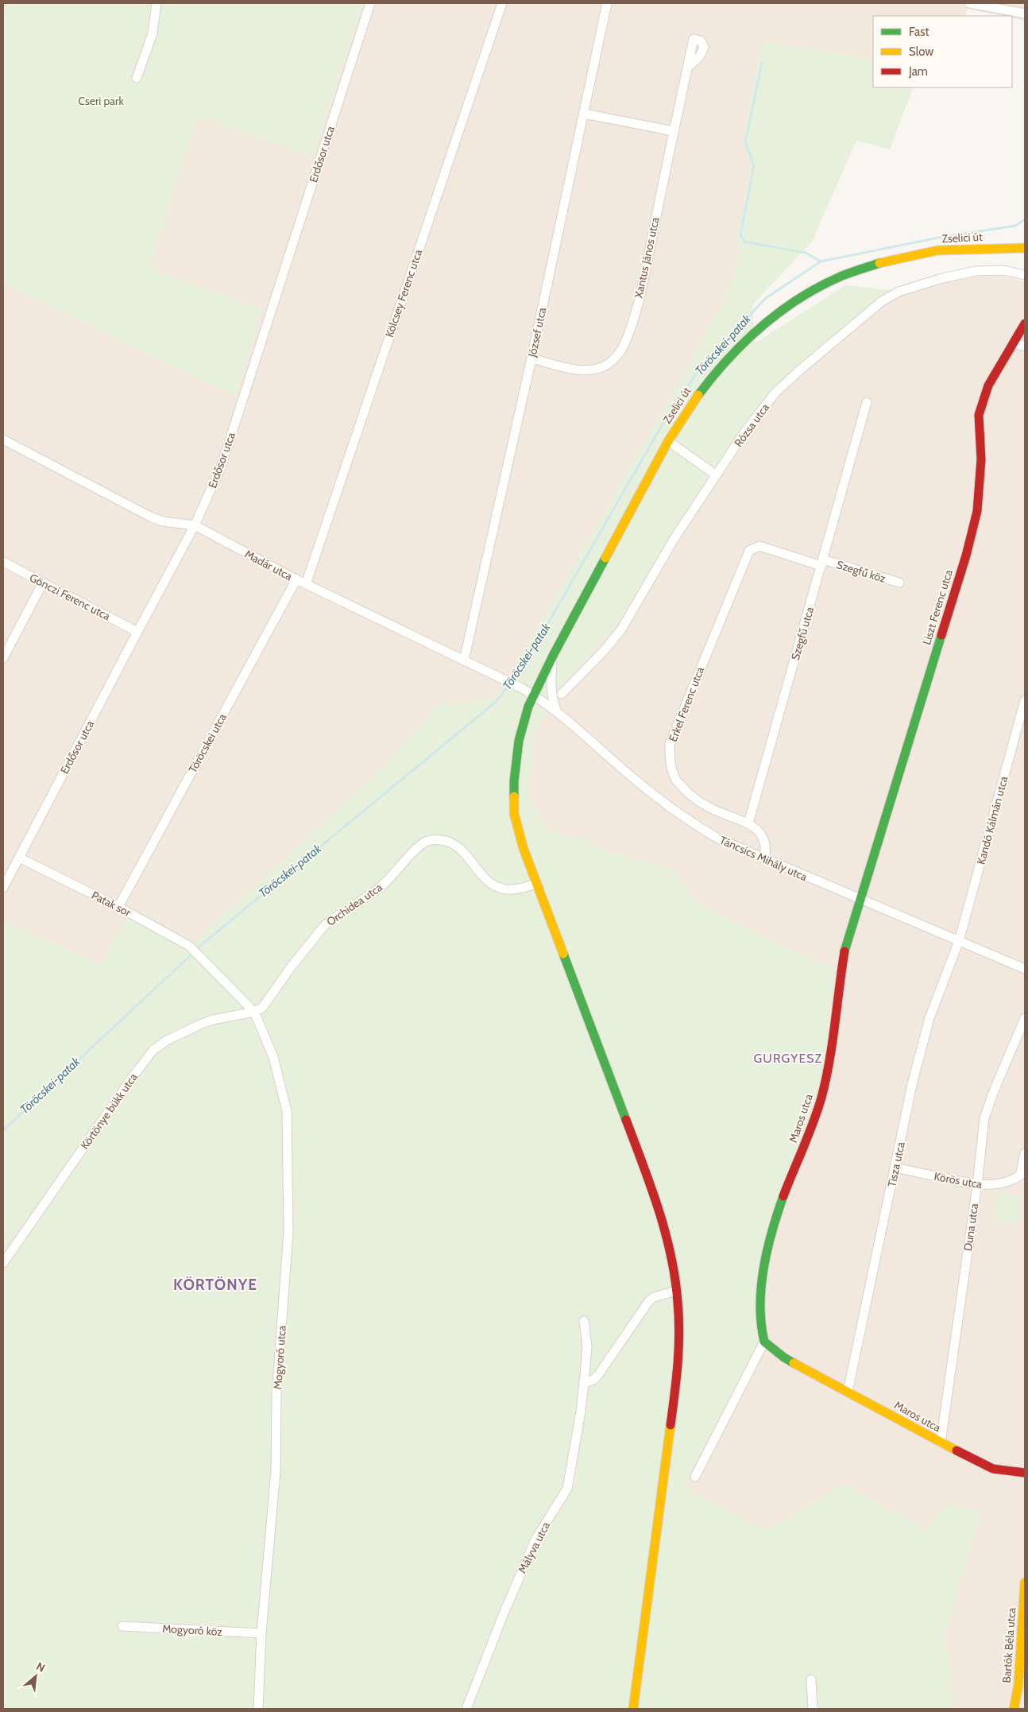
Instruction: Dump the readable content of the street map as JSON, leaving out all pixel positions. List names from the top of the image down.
{
  "streets": {
    "main road": [
      "Zselici út",
      "Liszt Ferenc utca",
      "Maros utca",
      "Bartók Béla utca"
    ],
    "street": [
      "Erdősor utca",
      "Xantus János utca",
      "Kölcsey Ferenc utca",
      "József utca",
      "Rózsa utca",
      "Madár utca",
      "Szegfű köz",
      "Gönczi Ferenc utca",
      "Szegfű utca",
      "Erkel Ferenc utca",
      "Töröcskei utca",
      "Kandó Kálmán utca",
      "Táncsics Mihály utca",
      "Patak sor",
      "Orchidea utca",
      "Körtönye bükk utca",
      "Tisza utca",
      "Körös utca",
      "Duna utca",
      "Mogyoró utca",
      "Mályva utca",
      "Mogyoró köz"
    ]
  },
  "crossings": [
    ["Erdősor utca", "Madár utca"],
    ["Erdősor utca", "Gönczi Ferenc utca"],
    ["Erdősor utca", "Patak sor"],
    ["Zselici út", "Madár utca"],
    ["Zselici út", "Táncsics Mihály utca"],
    ["Zselici út", "Orchidea utca"],
    ["Xantus János utca", "József utca"],
    ["Kölcsey Ferenc utca", "Madár utca"],
    ["József utca", "Madár utca"],
    ["Madár utca", "Töröcskei utca"],
    ["Madár utca", "Táncsics Mihály utca"],
    ["Szegfű köz", "Szegfű utca"],
    ["Szegfű köz", "Erkel Ferenc utca"],
    ["Liszt Ferenc utca", "Táncsics Mihály utca"],
    ["Liszt Ferenc utca", "Maros utca"],
    ["Szegfű utca", "Erkel Ferenc utca"],
    ["Töröcskei utca", "Patak sor"],
    ["Kandó Kálmán utca", "Táncsics Mihály utca"],
    ["Kandó Kálmán utca", "Tisza utca"],
    ["Táncsics Mihály utca", "Maros utca"],
    ["Táncsics Mihály utca", "Tisza utca"],
    ["Patak sor", "Orchidea utca"],
    ["Patak sor", "Körtönye bükk utca"],
    ["Patak sor", "Mogyoró utca"],
    ["Orchidea utca", "Körtönye bükk utca"],
    ["Orchidea utca", "Mogyoró utca"],
    ["Körtönye bükk utca", "Mogyoró utca"],
    ["Maros utca", "Tisza utca"],
    ["Maros utca", "Duna utca"],
    ["Tisza utca", "Körös utca"],
    ["Körös utca", "Duna utca"],
    ["Mogyoró utca", "Mogyoró köz"]
  ],
  "districts": ["GURGYESZ", "KÖRTÖNYE"],
  "water": ["Töröcskei-patak"],
  "parks": ["Cseri park"],
  "legend": ["Fast", "Slow", "Jam"],
  "north": "top right"
}
